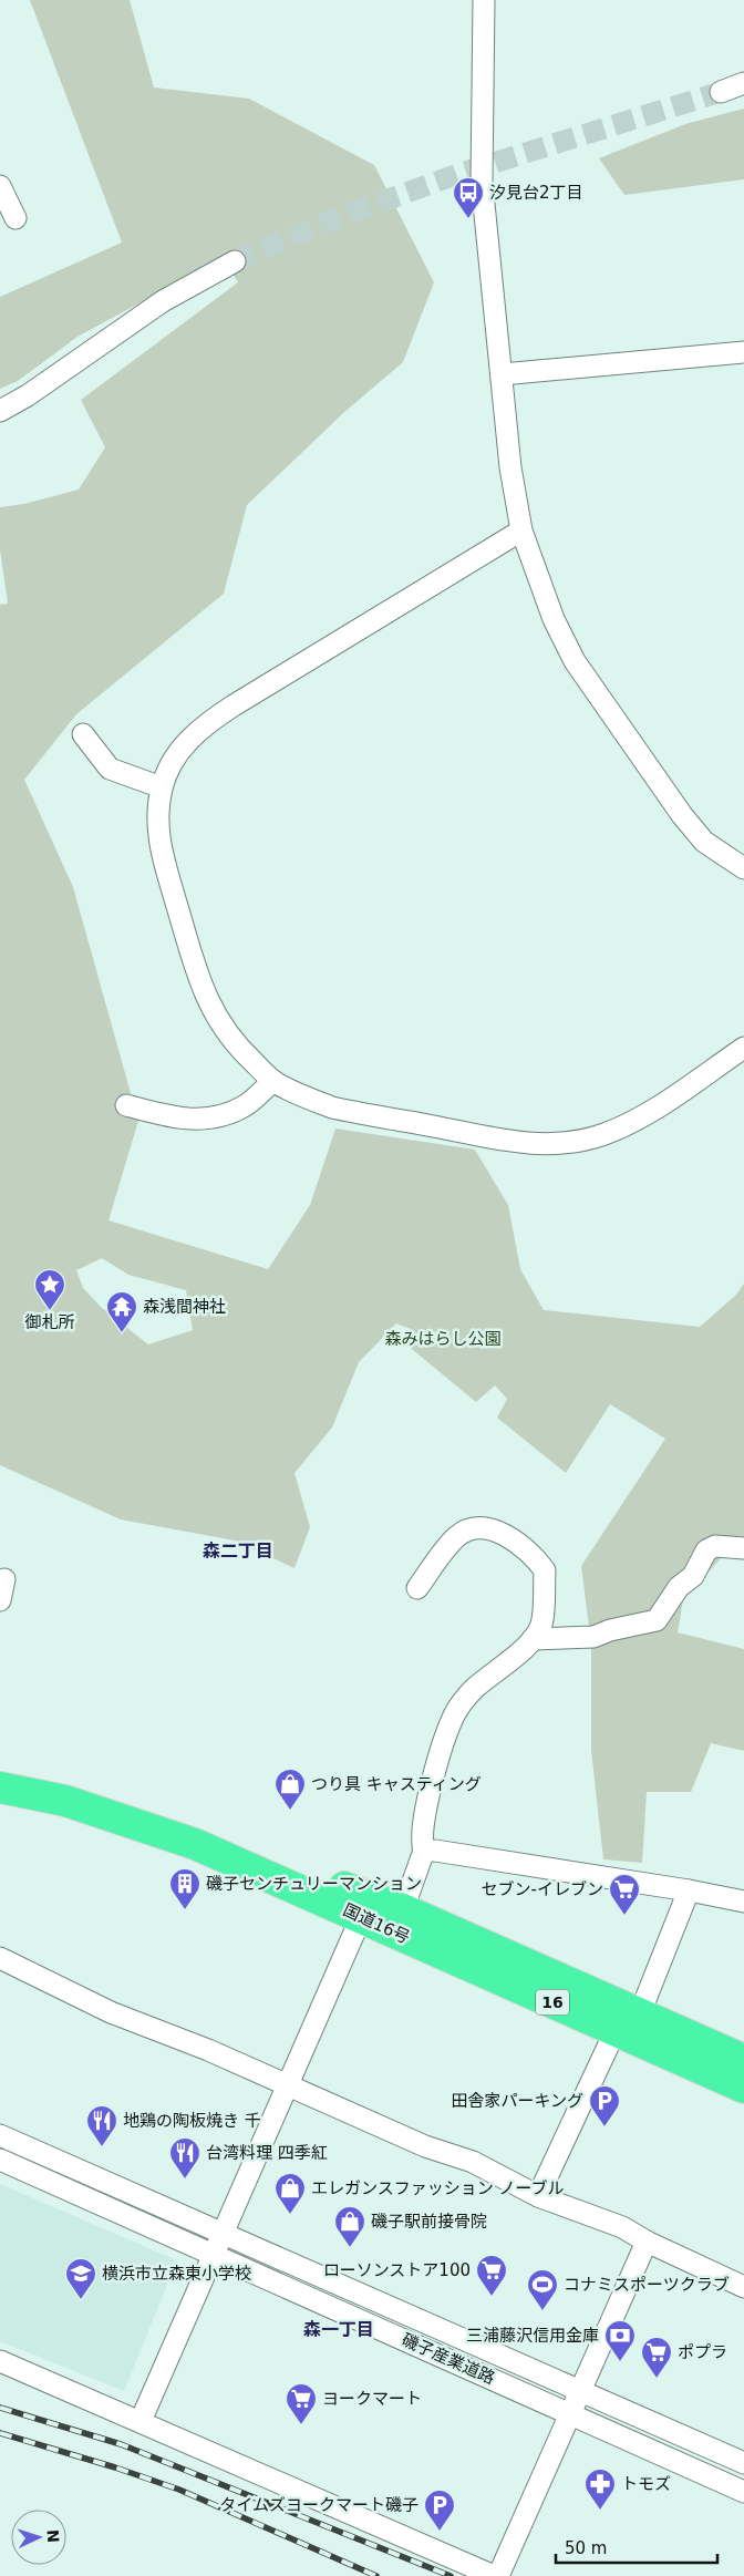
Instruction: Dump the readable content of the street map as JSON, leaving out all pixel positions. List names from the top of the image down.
{
  "streets": {
    "highway": ["国道16号", "16"],
    "street": ["磯子産業道路"]
  },
  "districts": ["森二丁目", "森一丁目"],
  "parks": ["森みはらし公園"],
  "places": {
    "bus stop": ["汐見台2丁目"],
    "place": ["御札所"],
    "temple": ["森浅間神社"],
    "shop": ["つり具 キャスティング", "エレガンスファッション ノーブル", "磯子駅前接骨院"],
    "building": ["磯子センチュリーマンション"],
    "supermarket": [
      "セブン-イレブン",
      "ローソンストア100",
      "ポプラ",
      "ヨークマート"
    ],
    "parking": ["田舎家パーキング", "タイムズヨークマート磯子"],
    "restaurant": ["地鶏の陶板焼き 千", "台湾料理 四季紅"],
    "school or university": ["横浜市立森東小学校"],
    "sports": ["コナミスポーツクラブ"],
    "bank": ["三浦藤沢信用金庫"],
    "pharmacy": ["トモズ"]
  },
  "scale_bar": "50 m",
  "north": "right"
}
